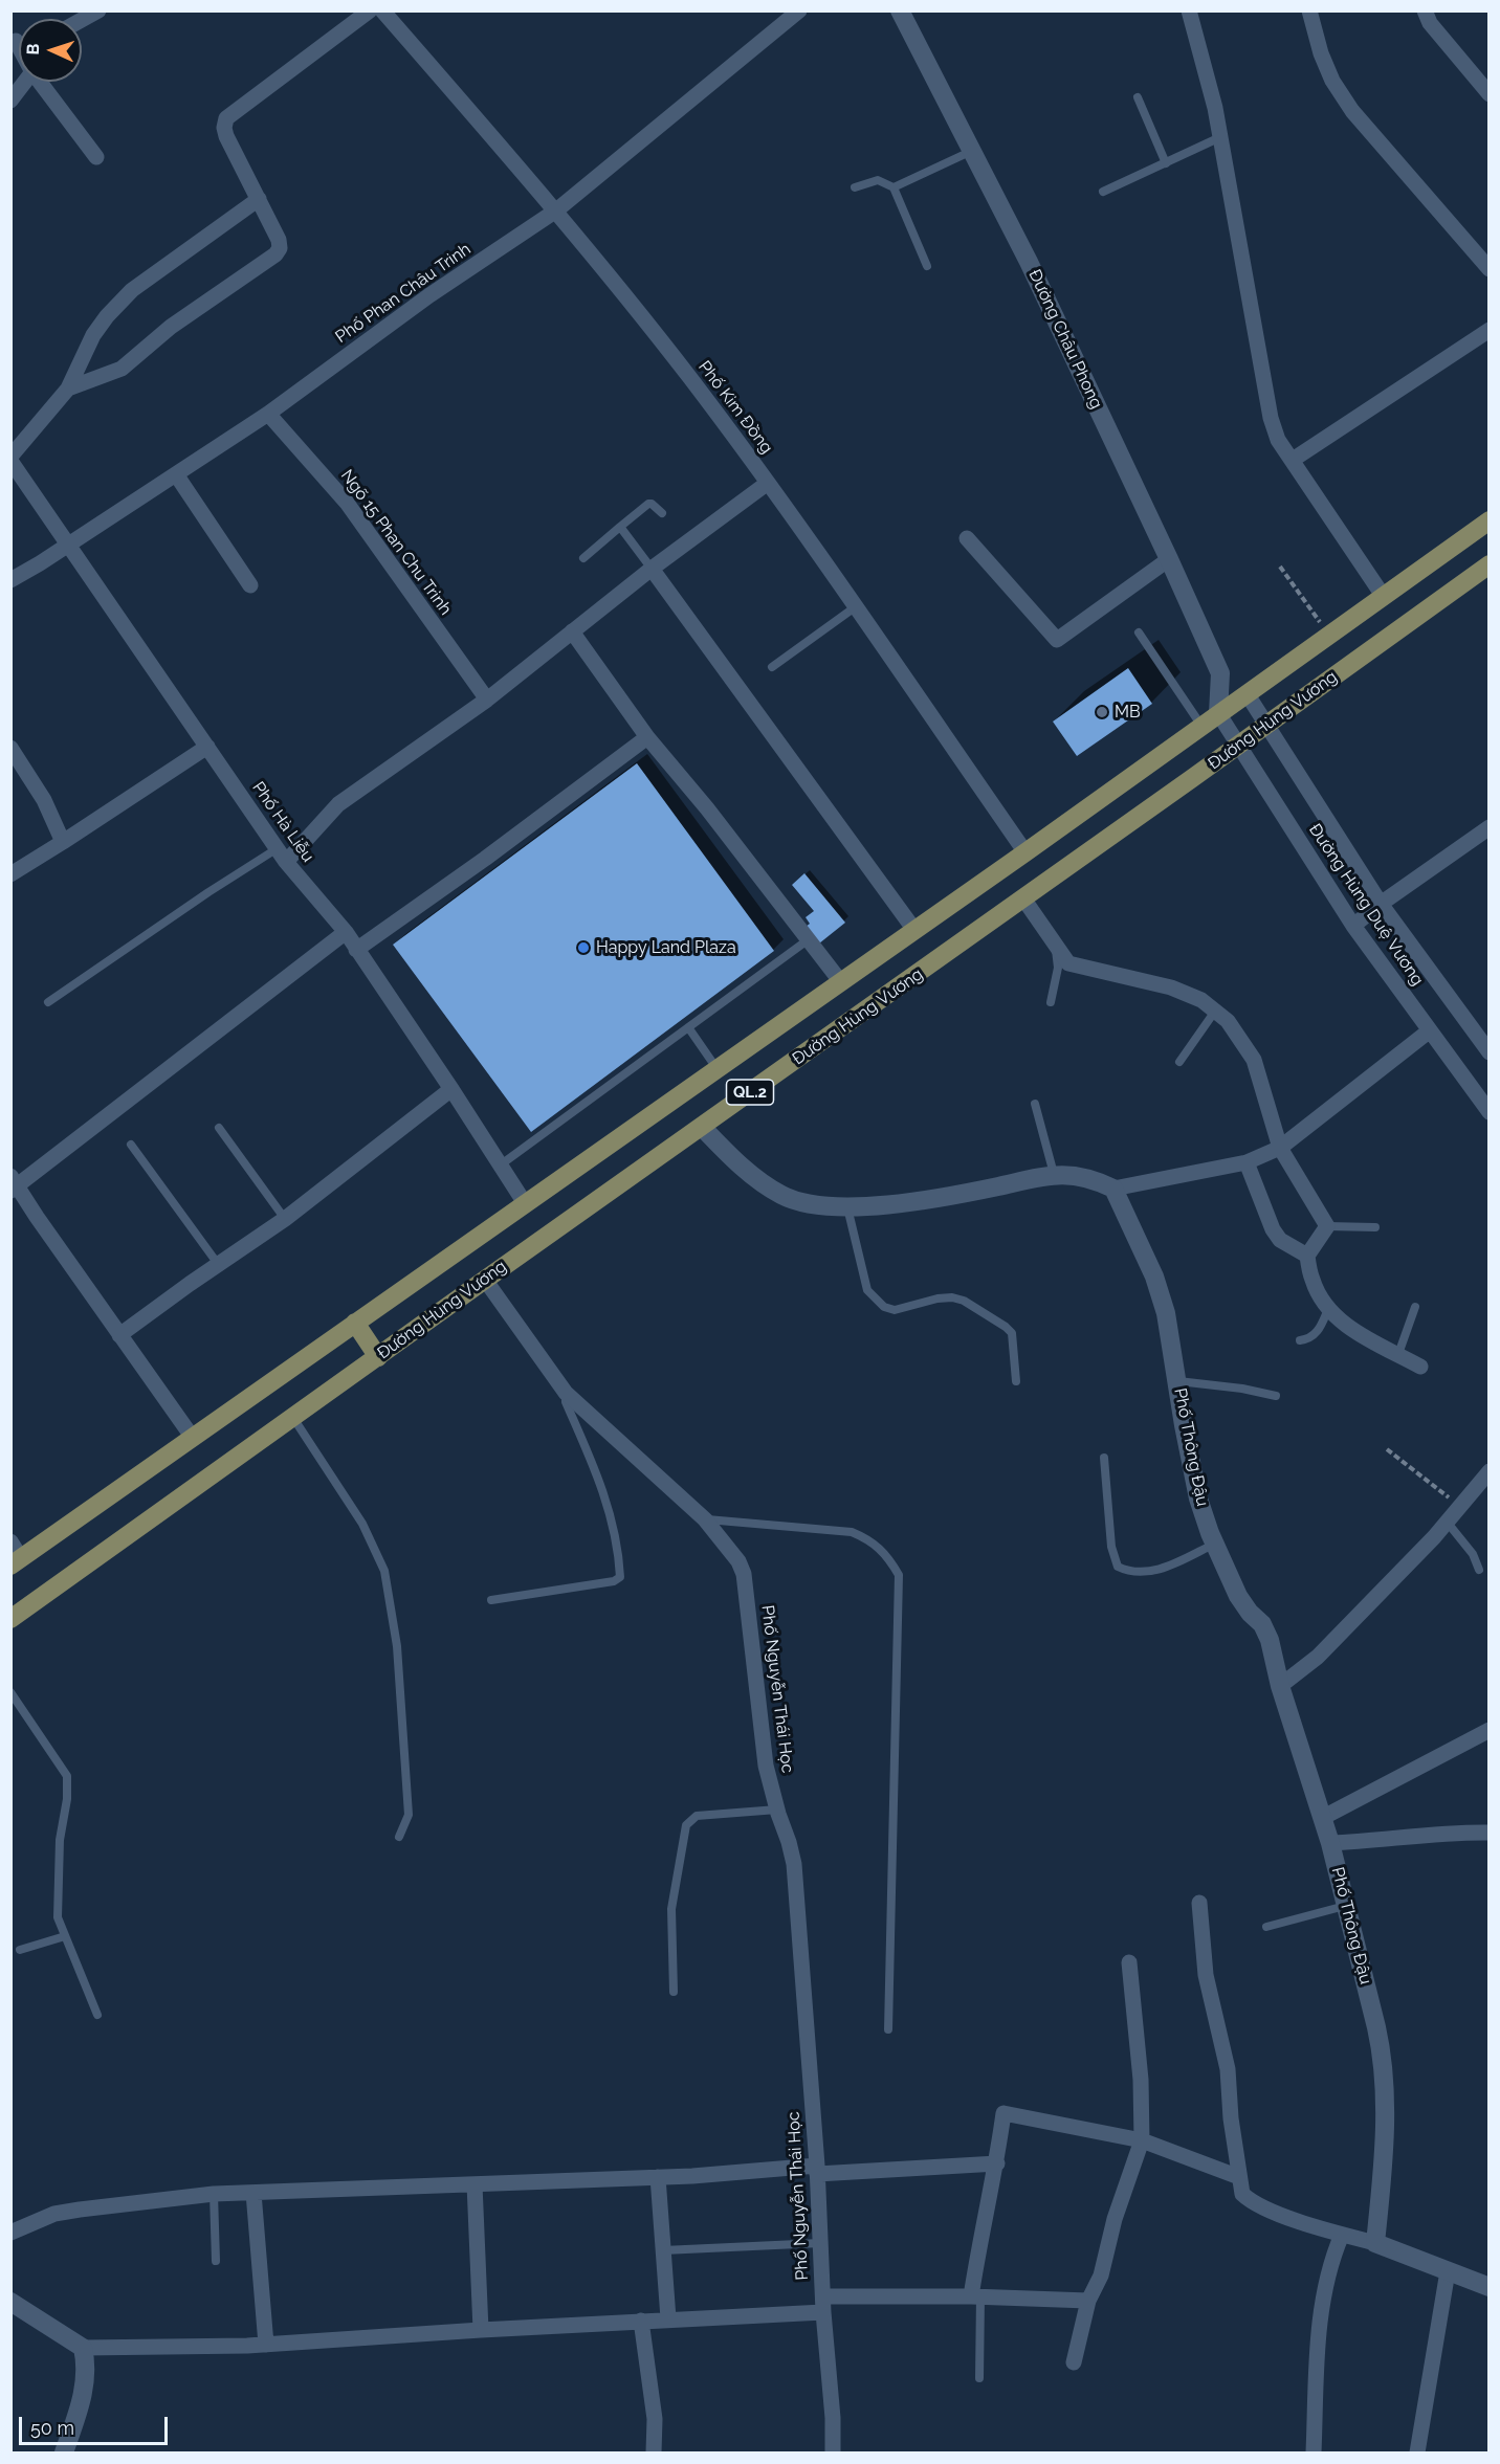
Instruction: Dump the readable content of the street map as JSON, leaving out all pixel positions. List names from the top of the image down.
{
  "streets": {
    "main road": ["Đường Hùng Vương", "QL.2"],
    "street": [
      "Phố Phan Châu Trinh",
      "Đường Châu Phong",
      "Phố Kim Đồng",
      "Ngõ 15 Phan Chu Trinh",
      "Phố Hà Liễu",
      "Đường Hùng Duệ Vương",
      "Phố Thông Đậu",
      "Phố Nguyễn Thái Học"
    ]
  },
  "crossings": [
    ["Phố Phan Châu Trinh", "Phố Kim Đồng"],
    ["Phố Phan Châu Trinh", "Ngõ 15 Phan Chu Trinh"],
    ["Phố Phan Châu Trinh", "Phố Hà Liễu"],
    ["Đường Châu Phong", "Đường Hùng Vương"],
    ["Đường Châu Phong", "Đường Hùng Duệ Vương"],
    ["Phố Kim Đồng", "Đường Hùng Vương"],
    ["Đường Hùng Vương", "Phố Hà Liễu"],
    ["Đường Hùng Vương", "Đường Hùng Duệ Vương"],
    ["Đường Hùng Vương", "Phố Nguyễn Thái Học"]
  ],
  "places": ["MB", "Happy Land Plaza"],
  "scale_bar": "50 m",
  "north": "left"
}
